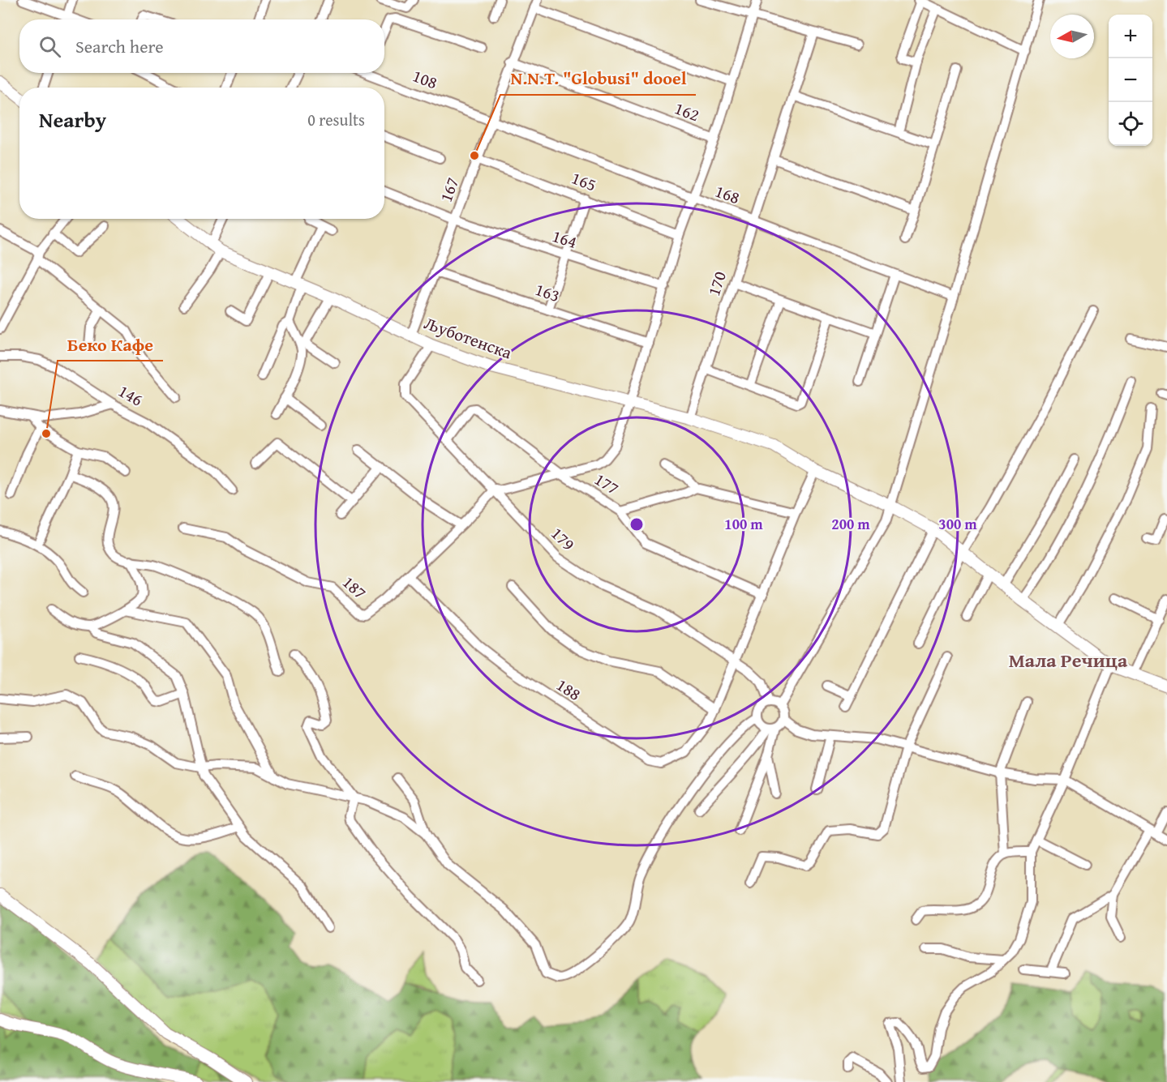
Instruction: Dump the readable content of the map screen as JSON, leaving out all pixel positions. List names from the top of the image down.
{
  "streets": {
    "main road": ["Љуботенска"],
    "street": [
      "108",
      "162",
      "165",
      "167",
      "168",
      "164",
      "170",
      "163",
      "146",
      "177",
      "179",
      "187",
      "188"
    ]
  },
  "crossings": [
    ["108", "167"],
    ["108", "168"],
    ["162", "167"],
    ["165", "167"],
    ["167", "168"],
    ["167", "164"],
    ["167", "163"],
    ["167", "Љуботенска"],
    ["168", "170"],
    ["170", "Љуботенска"],
    ["Љуботенска", "179"],
    ["Љуботенска", "188"],
    ["177", "179"],
    ["177", "188"],
    ["179", "187"],
    ["179", "188"],
    ["187", "188"]
  ],
  "districts": ["Мала Речица"],
  "places": ["N.N.T. \"Globusi\" dooel", "Беко Кафе"],
  "north": "left",
  "page": {
    "map_buttons": ["+", "−"],
    "search": "Search here",
    "heading": ["Nearby", "0 results"]
  },
  "rings": ["100 m", "200 m", "300 m"]
}
